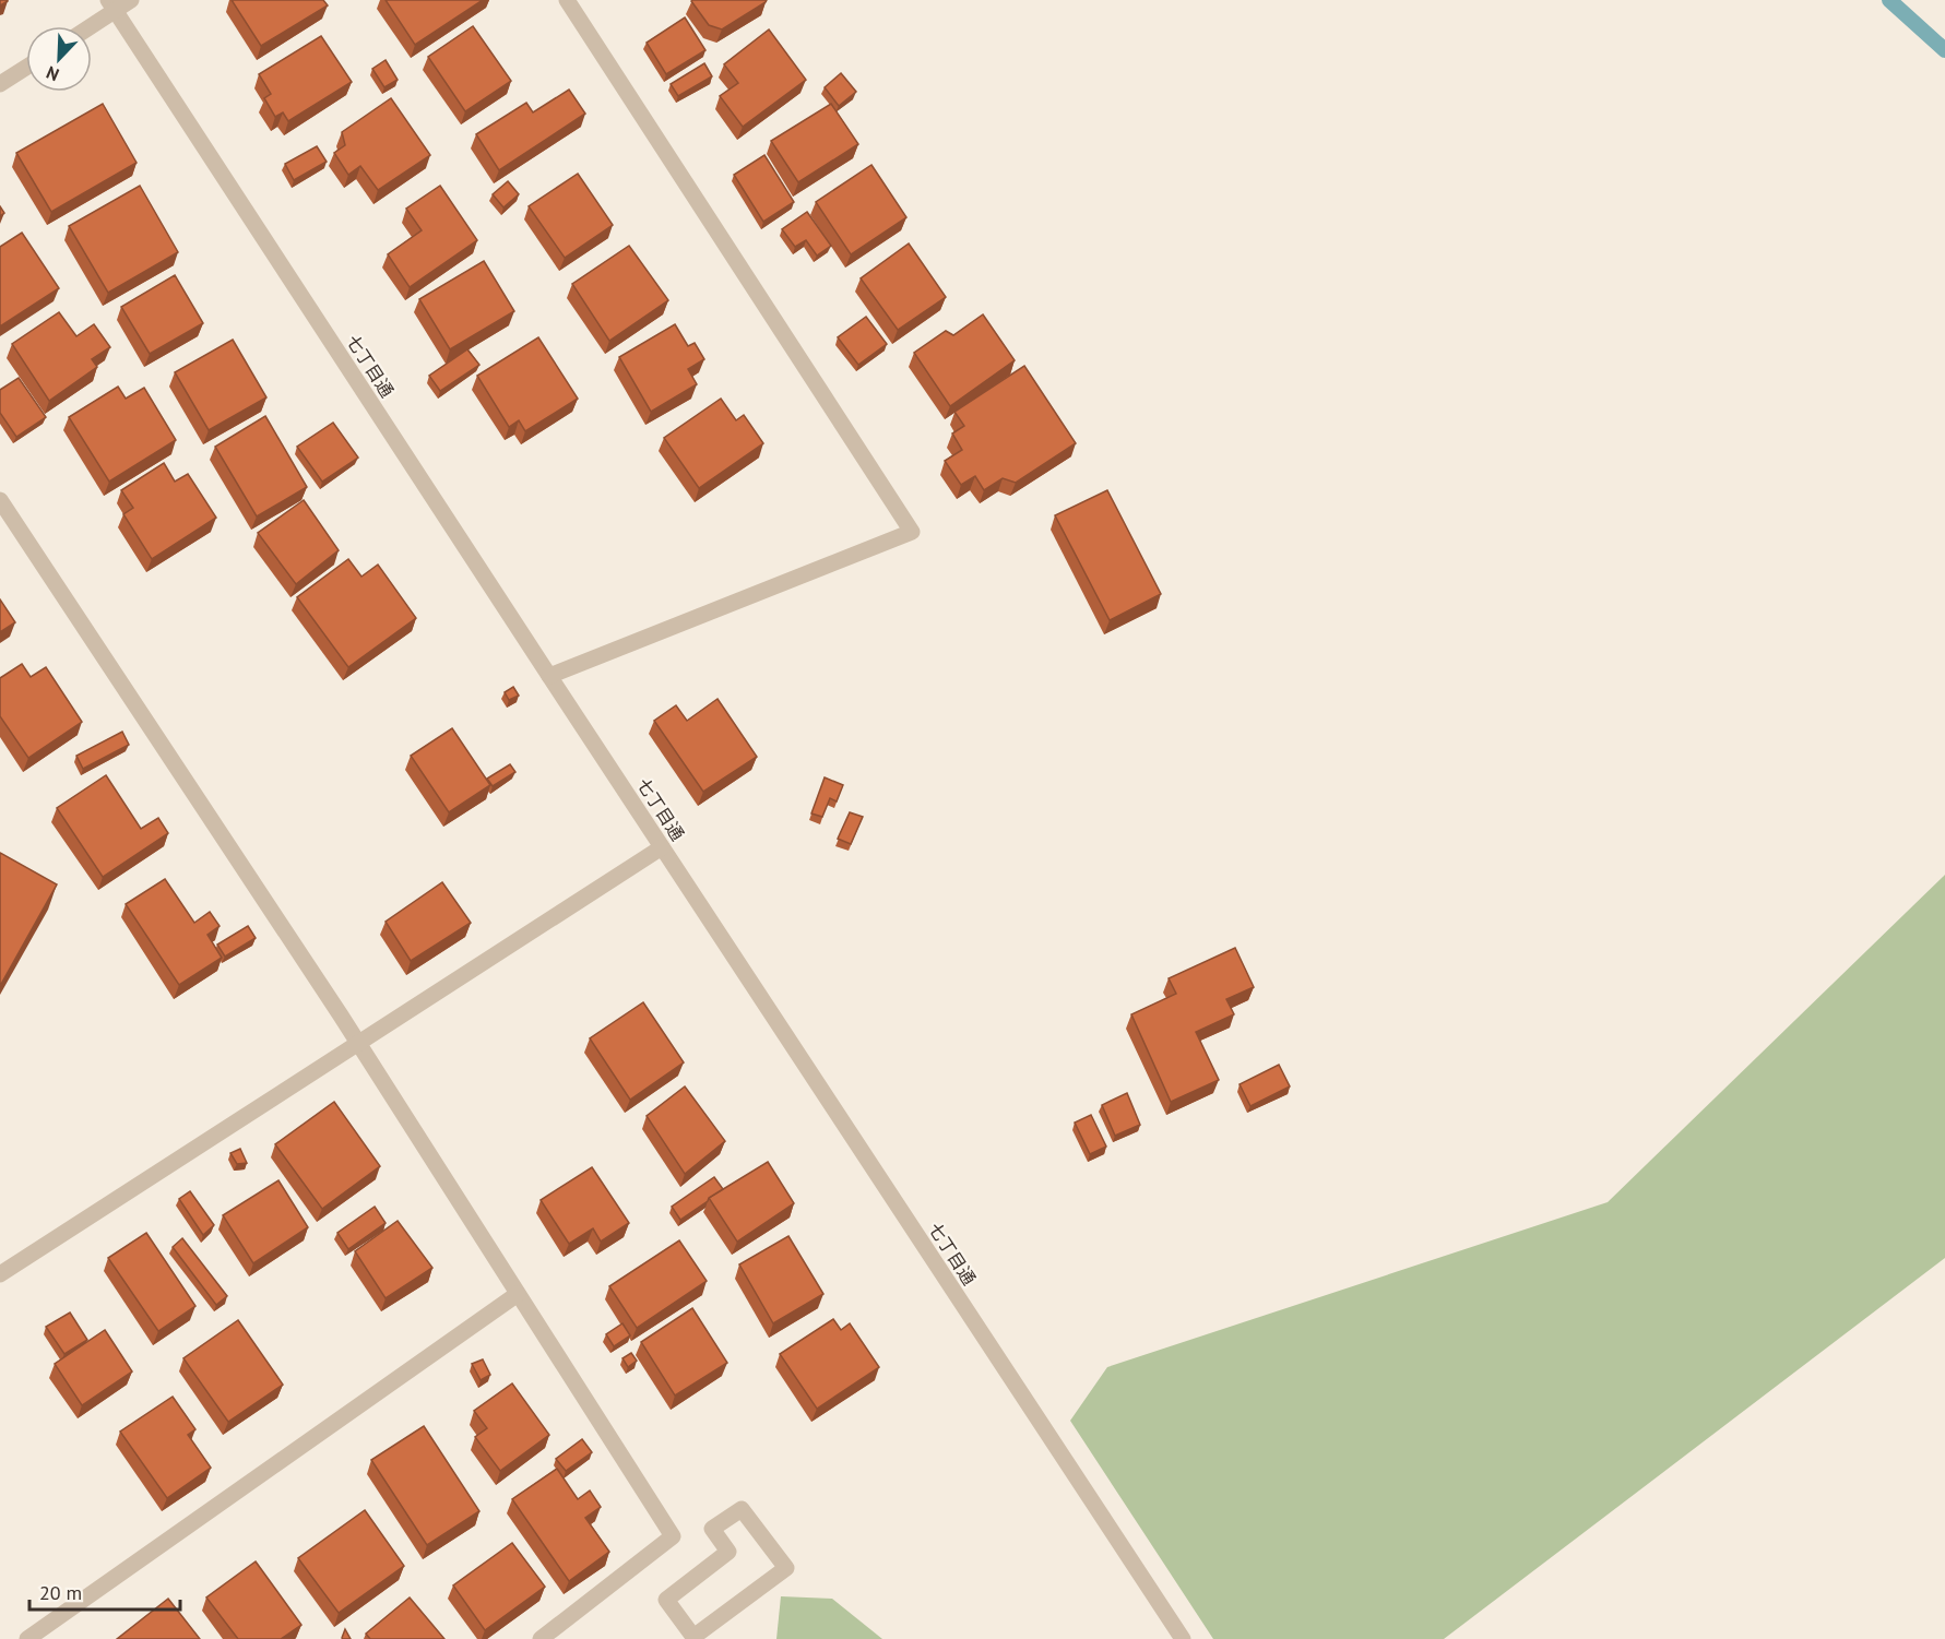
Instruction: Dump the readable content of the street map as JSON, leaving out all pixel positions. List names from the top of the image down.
{
  "streets": {
    "street": ["七丁目通"]
  },
  "scale_bar": "20 m",
  "north": "bottom left"
}
